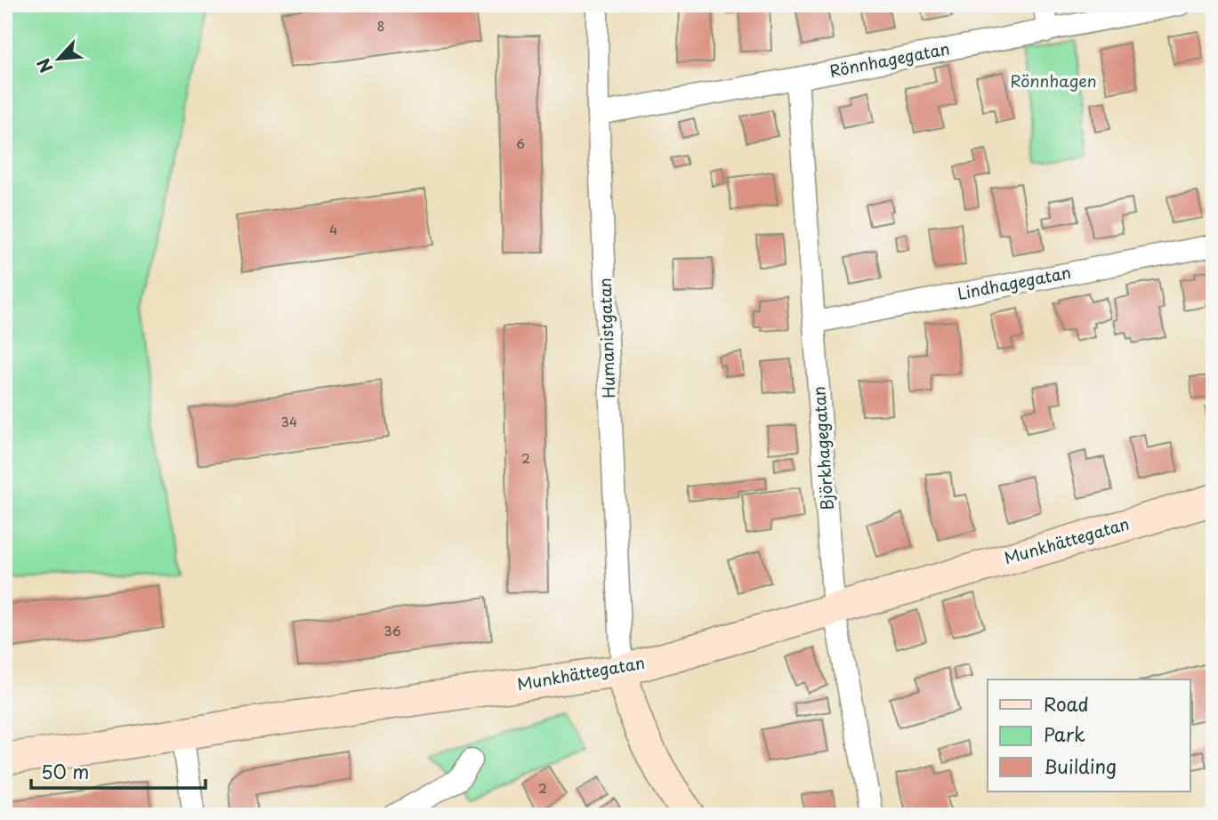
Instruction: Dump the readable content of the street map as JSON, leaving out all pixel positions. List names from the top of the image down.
{
  "streets": {
    "main road": ["Munkhättegatan"],
    "street": [
      "Rönnhagegatan",
      "Lindhagegatan",
      "Humanistgatan",
      "Björkhagegatan"
    ]
  },
  "crossings": [
    ["Rönnhagegatan", "Humanistgatan"],
    ["Rönnhagegatan", "Björkhagegatan"],
    ["Lindhagegatan", "Björkhagegatan"],
    ["Humanistgatan", "Munkhättegatan"],
    ["Björkhagegatan", "Munkhättegatan"]
  ],
  "parks": ["Rönnhagen"],
  "house_numbers": [
    "8",
    "6",
    "4",
    "34",
    "2",
    "36",
    "2"
  ],
  "legend": ["Road", "Park", "Building"],
  "scale_bar": "50 m",
  "north": "bottom left"
}
